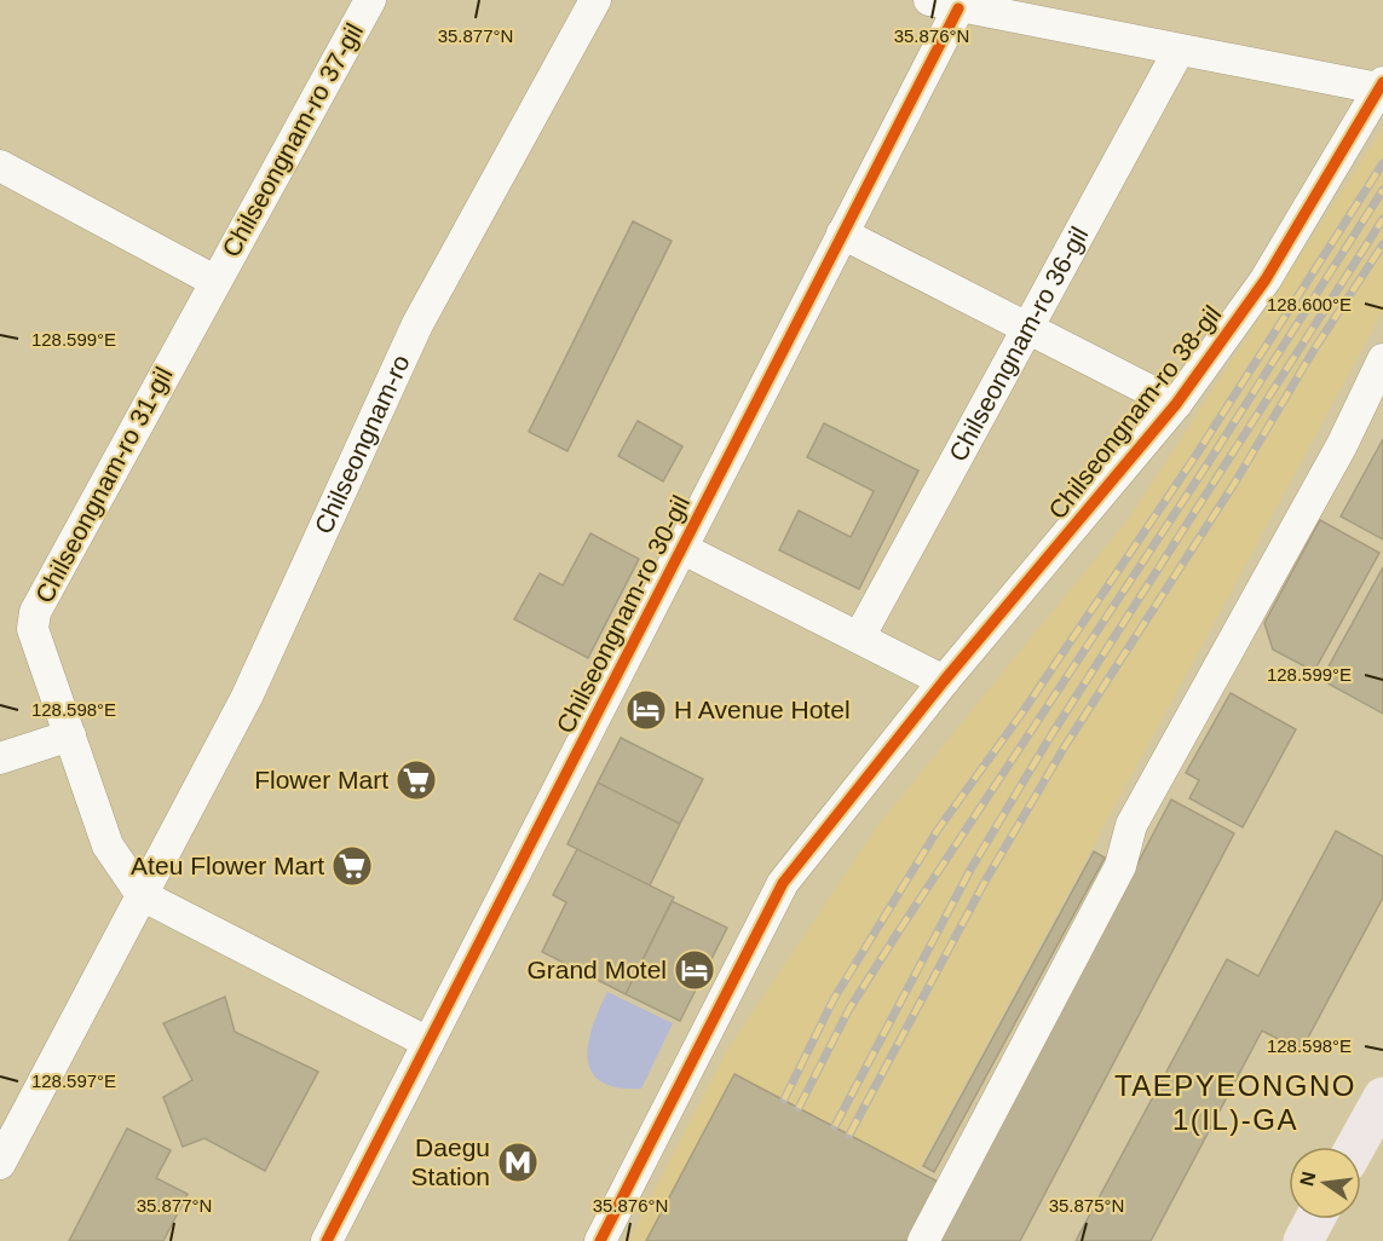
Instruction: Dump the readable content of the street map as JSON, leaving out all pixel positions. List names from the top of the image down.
{
  "streets": {
    "street": [
      "Chilseongnam-ro 37-gil",
      "Chilseongnam-ro 36-gil",
      "Chilseongnam-ro 38-gil",
      "Chilseongnam-ro",
      "Chilseongnam-ro 31-gil",
      "Chilseongnam-ro 30-gil"
    ]
  },
  "crossings": [
    ["Chilseongnam-ro 37-gil", "Chilseongnam-ro 31-gil"],
    ["Chilseongnam-ro 36-gil", "Chilseongnam-ro 38-gil"],
    ["Chilseongnam-ro 38-gil", "Chilseongnam-ro 30-gil"],
    ["Chilseongnam-ro", "Chilseongnam-ro 31-gil"]
  ],
  "districts": ["TAEPYEONGNO 1(IL)-GA"],
  "places": {
    "hotel": ["H Avenue Hotel", "Grand Motel"],
    "supermarket": ["Flower Mart", "Ateu Flower Mart"],
    "metro station": ["Daegu Station"]
  },
  "north": "left",
  "coordinates": [
    "35.877°N",
    "35.876°N",
    "128.600°E",
    "128.599°E",
    "128.598°E",
    "128.597°E",
    "35.875°N"
  ]
}
